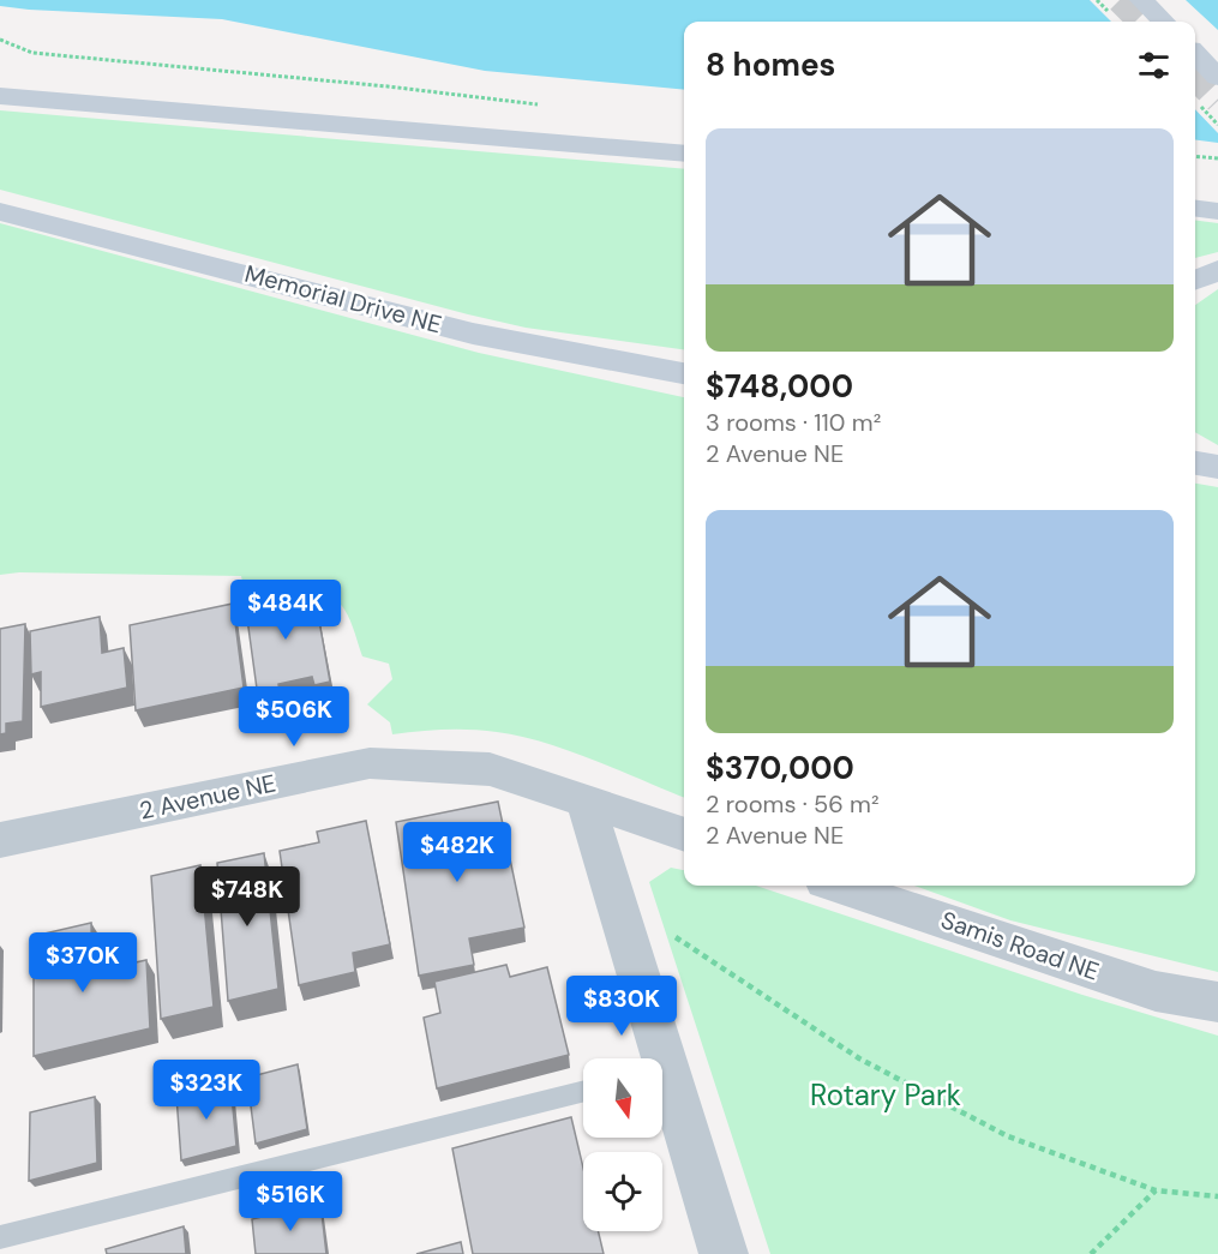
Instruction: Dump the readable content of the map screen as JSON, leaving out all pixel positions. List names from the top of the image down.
{
  "streets": {
    "main road": ["Memorial Drive NE"],
    "street": ["2 Avenue NE", "Samis Road NE"]
  },
  "parks": ["Rotary Park"],
  "north": "bottom",
  "page": {
    "heading": "8 homes",
    "list": [
      {
        "name": "$748,000",
        "note": "3 rooms · 110 m² · 2 Avenue NE"
      },
      {
        "name": "$370,000",
        "note": "2 rooms · 56 m² · 2 Avenue NE"
      }
    ],
    "price": [
      "$484K",
      "$506K",
      "$482K",
      "$748K",
      "$370K",
      "$830K",
      "$323K",
      "$516K"
    ]
  }
}
